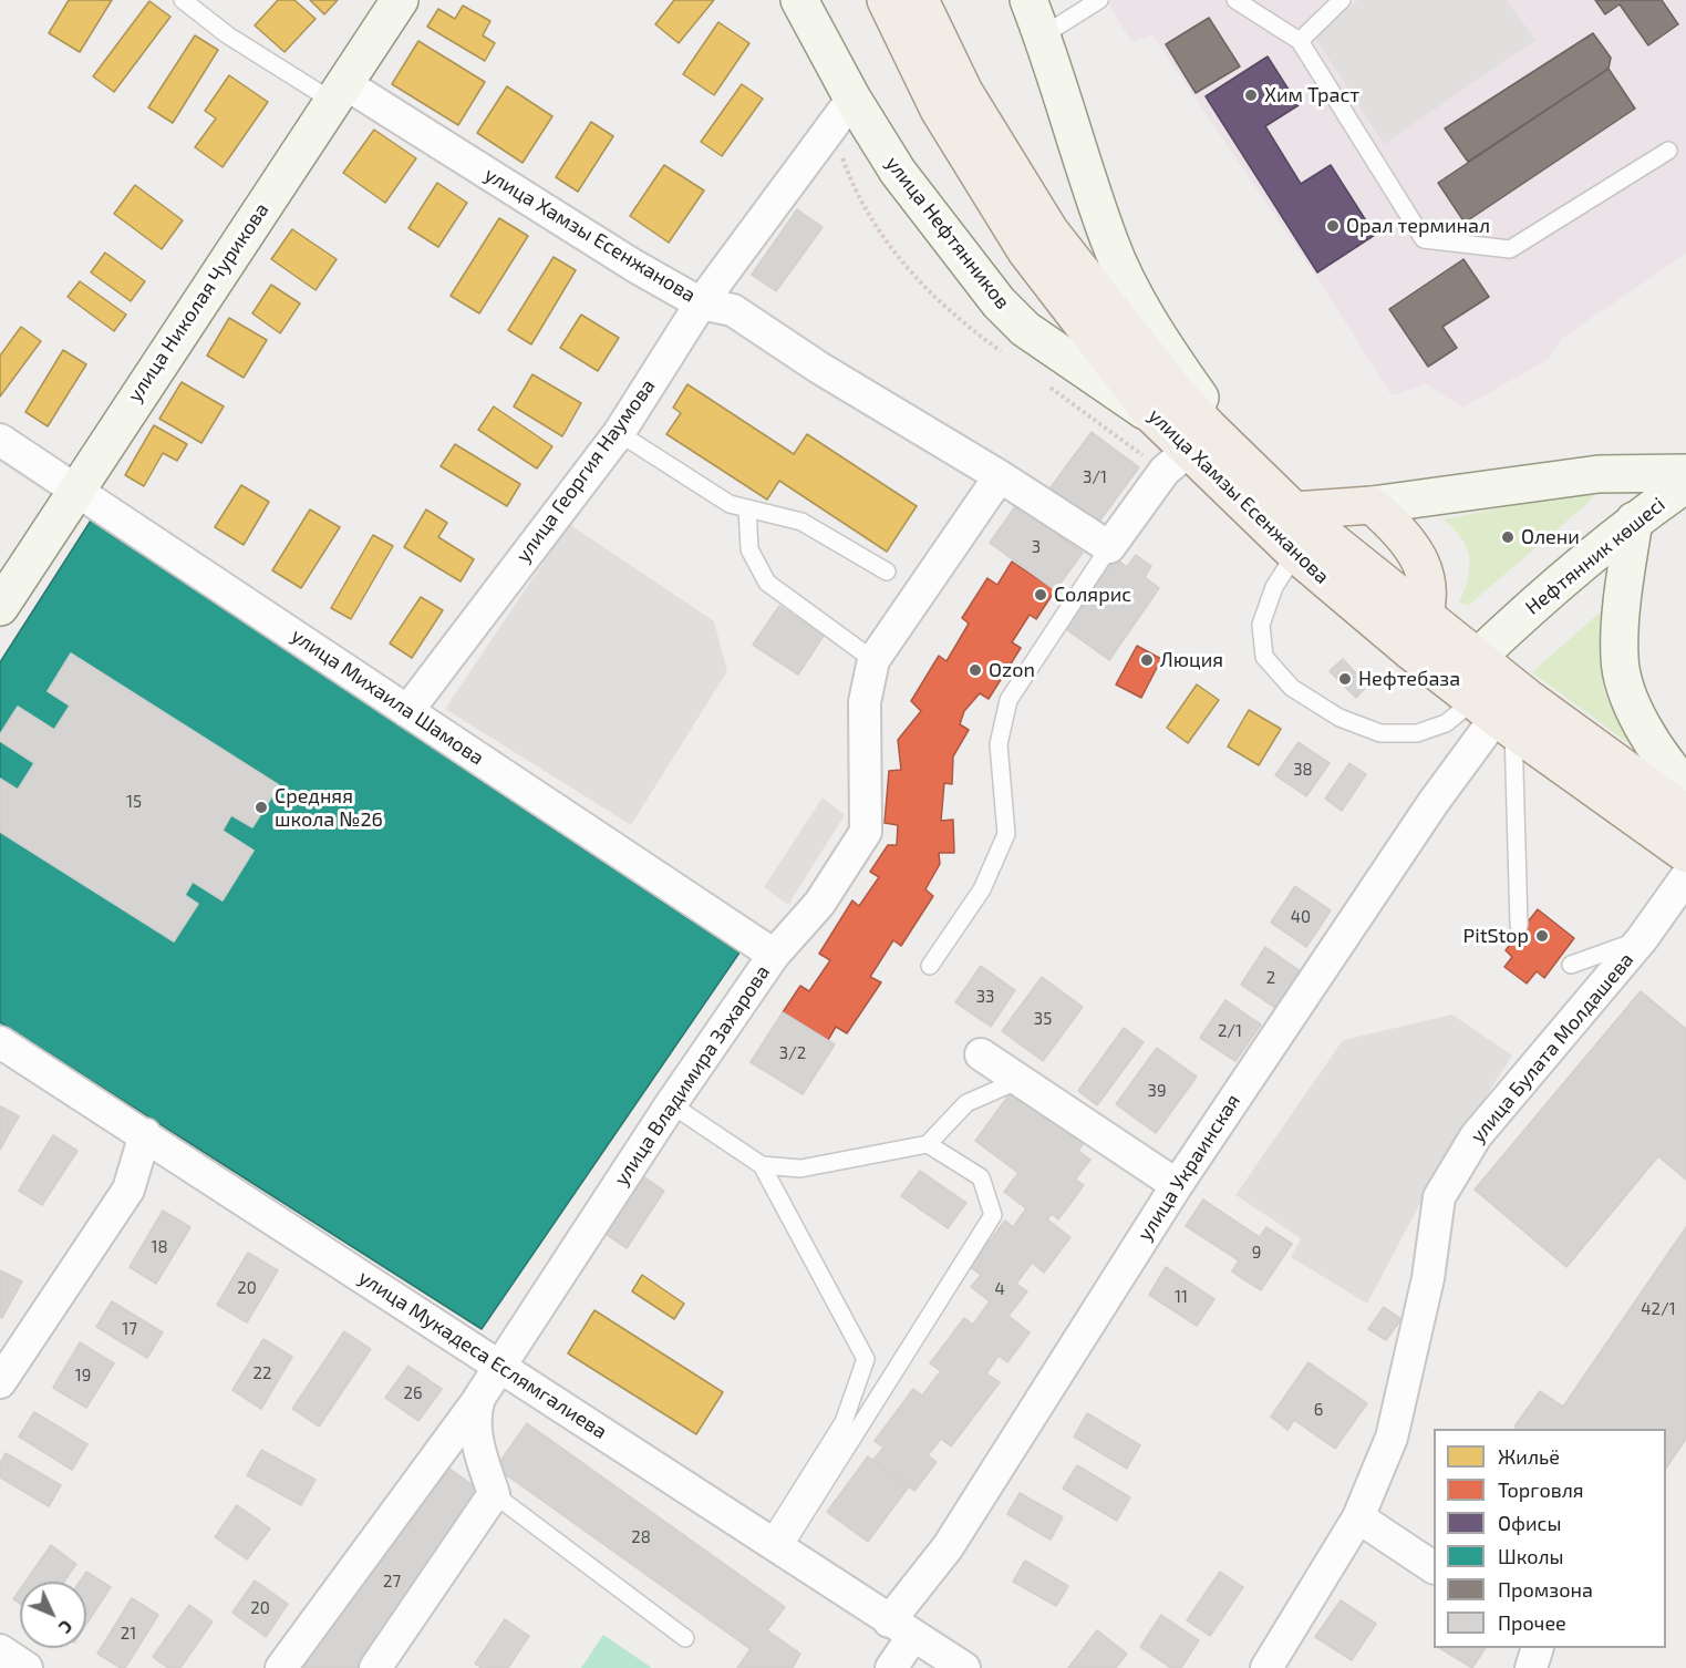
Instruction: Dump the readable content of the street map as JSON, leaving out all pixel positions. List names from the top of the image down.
{
  "streets": {
    "main road": ["улица Хамзы Есенжанова"],
    "street": [
      "улица Нефтянников",
      "улица Николая Чурикова",
      "улица Георгия Наумова",
      "Нефтянник көшесі",
      "улица Михаила Шамова",
      "улица Булата Молдашева",
      "улица Владимира Захарова",
      "улица Украинская",
      "улица Мукадеса Еслямгалиева"
    ]
  },
  "crossings": [
    ["улица Нефтянников", "улица Хамзы Есенжанова"],
    ["улица Нефтянников", "улица Георгия Наумова"],
    ["улица Хамзы Есенжанова", "улица Николая Чурикова"],
    ["улица Хамзы Есенжанова", "улица Георгия Наумова"],
    ["улица Хамзы Есенжанова", "Нефтянник көшесі"],
    ["улица Хамзы Есенжанова", "улица Владимира Захарова"],
    ["улица Хамзы Есенжанова", "улица Украинская"],
    ["улица Николая Чурикова", "улица Михаила Шамова"],
    ["улица Георгия Наумова", "улица Михаила Шамова"],
    ["улица Михаила Шамова", "улица Владимира Захарова"],
    ["улица Владимира Захарова", "улица Мукадеса Еслямгалиева"],
    ["улица Украинская", "улица Мукадеса Еслямгалиева"]
  ],
  "places": [
    "Хим Траст",
    "Орал терминал",
    "Олени",
    "Солярис",
    "Люция",
    "Ozon",
    "Нефтебаза",
    "Средняя школа №26",
    "PitStop"
  ],
  "house_numbers": [
    "3/1",
    "3",
    "38",
    "15",
    "40",
    "2",
    "33",
    "35",
    "2/1",
    "3/2",
    "39",
    "18",
    "9",
    "20",
    "4",
    "11",
    "42/1",
    "17",
    "22",
    "19",
    "26",
    "6",
    "28",
    "27",
    "20",
    "21"
  ],
  "legend": [
    "Жильё",
    "Торговля",
    "Офисы",
    "Школы",
    "Промзона",
    "Прочее"
  ],
  "north": "bottom right"
}
